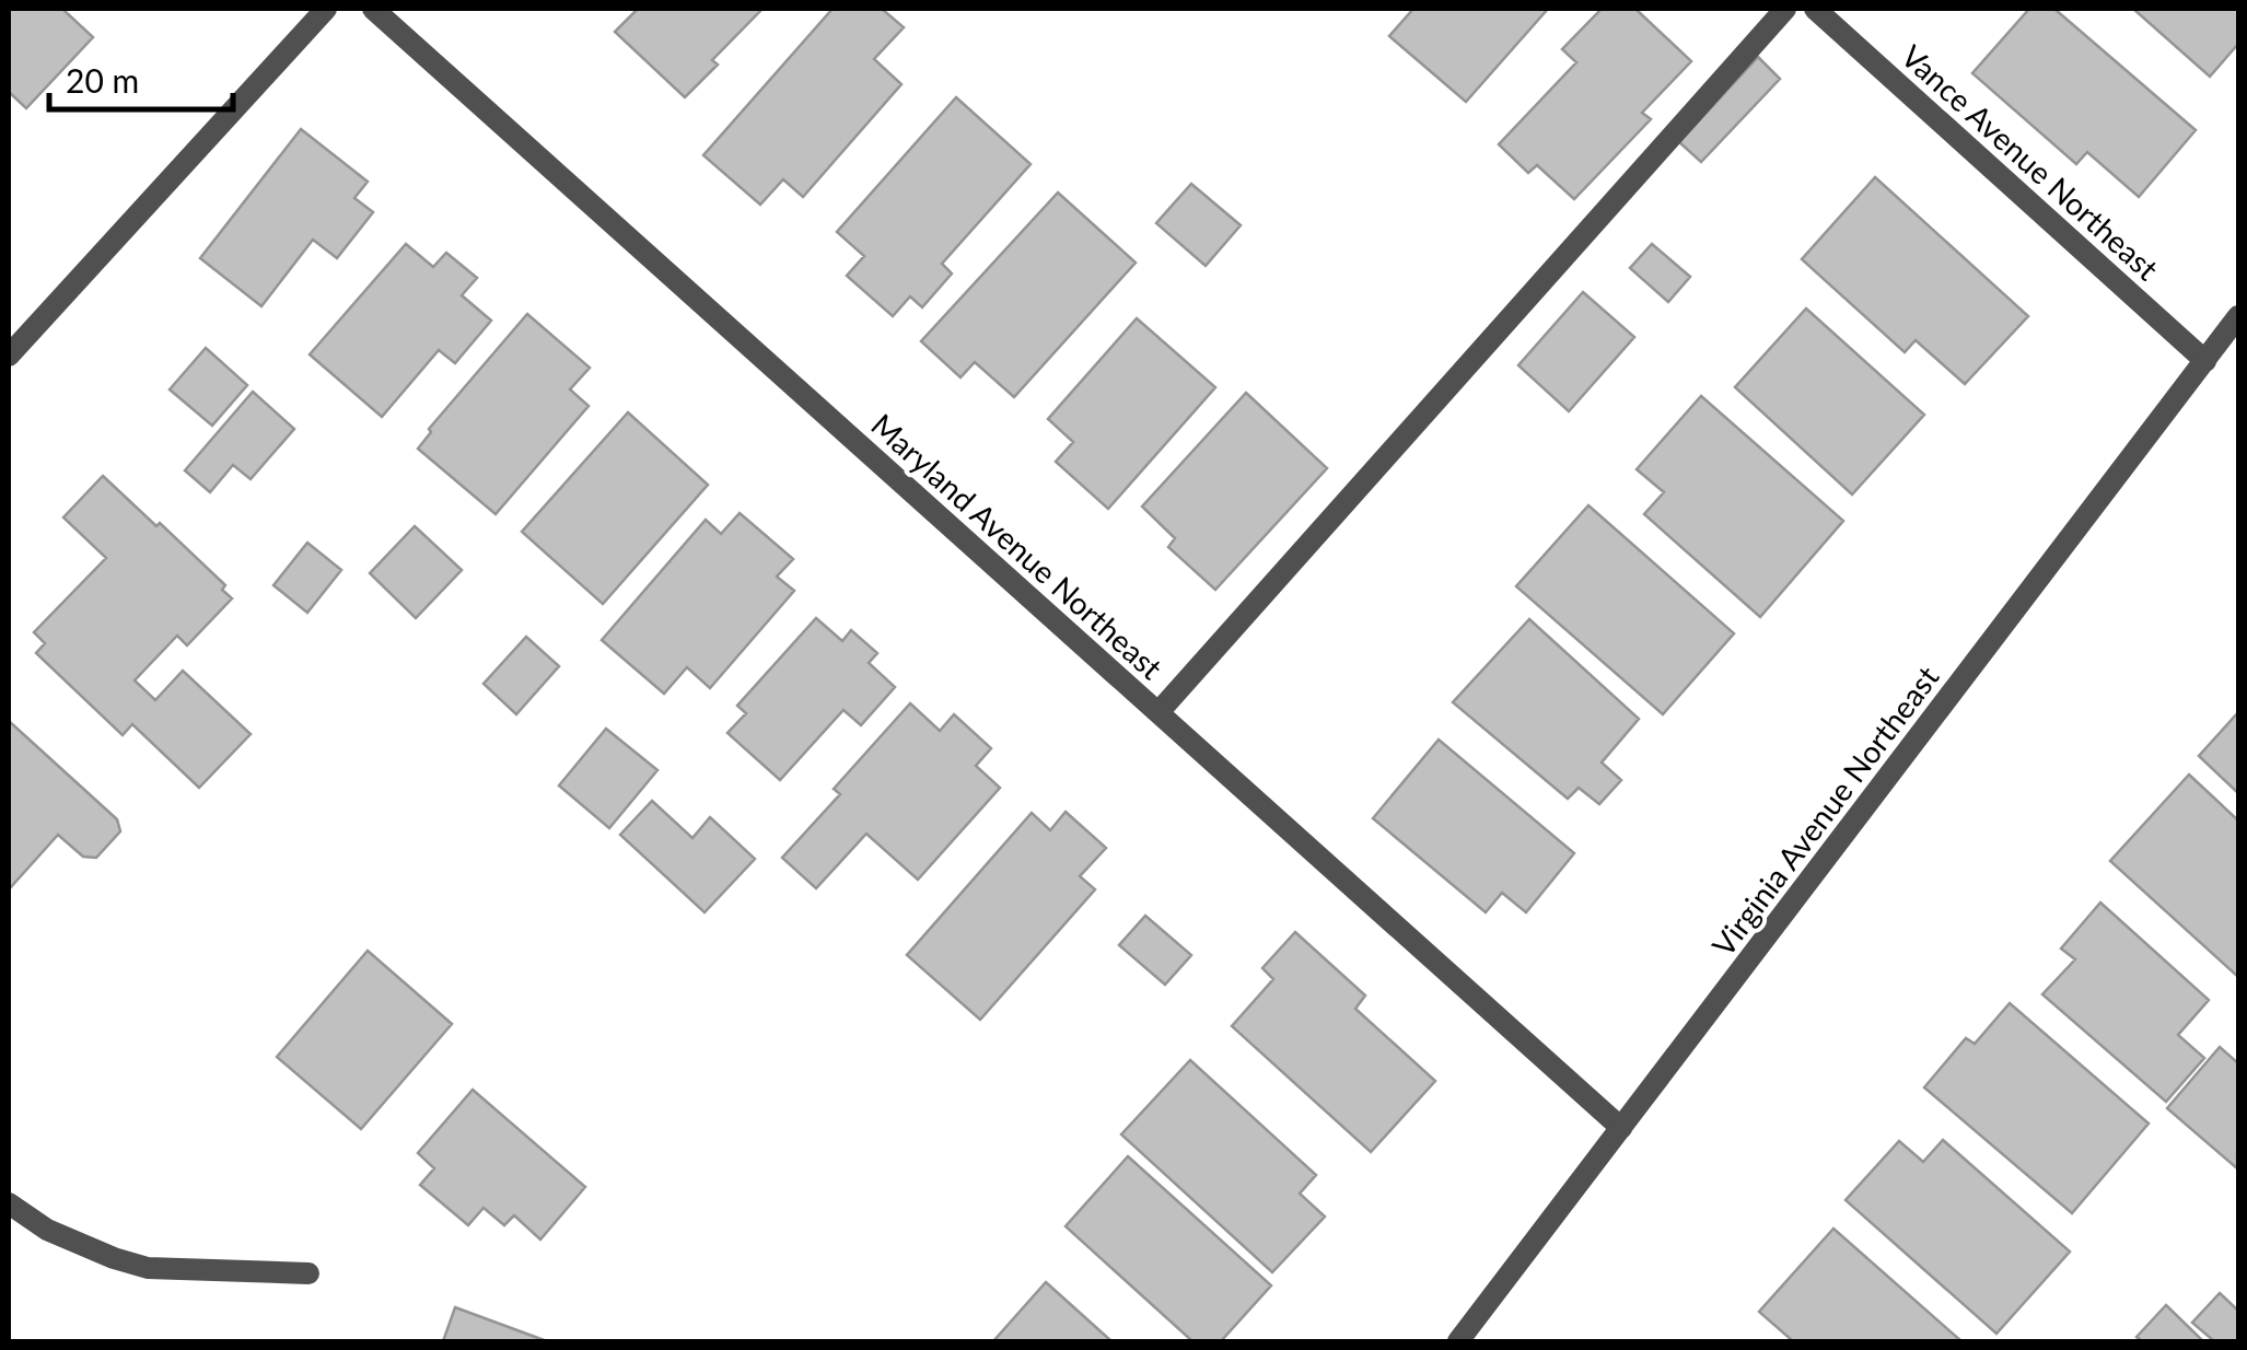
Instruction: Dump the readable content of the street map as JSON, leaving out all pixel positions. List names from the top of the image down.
{
  "streets": {
    "street": ["Vance Avenue Northeast", "Maryland Avenue Northeast", "Virginia Avenue Northeast"]
  },
  "crossings": [
    ["Vance Avenue Northeast", "Virginia Avenue Northeast"],
    ["Maryland Avenue Northeast", "Virginia Avenue Northeast"]
  ],
  "scale_bar": "20 m"
}
